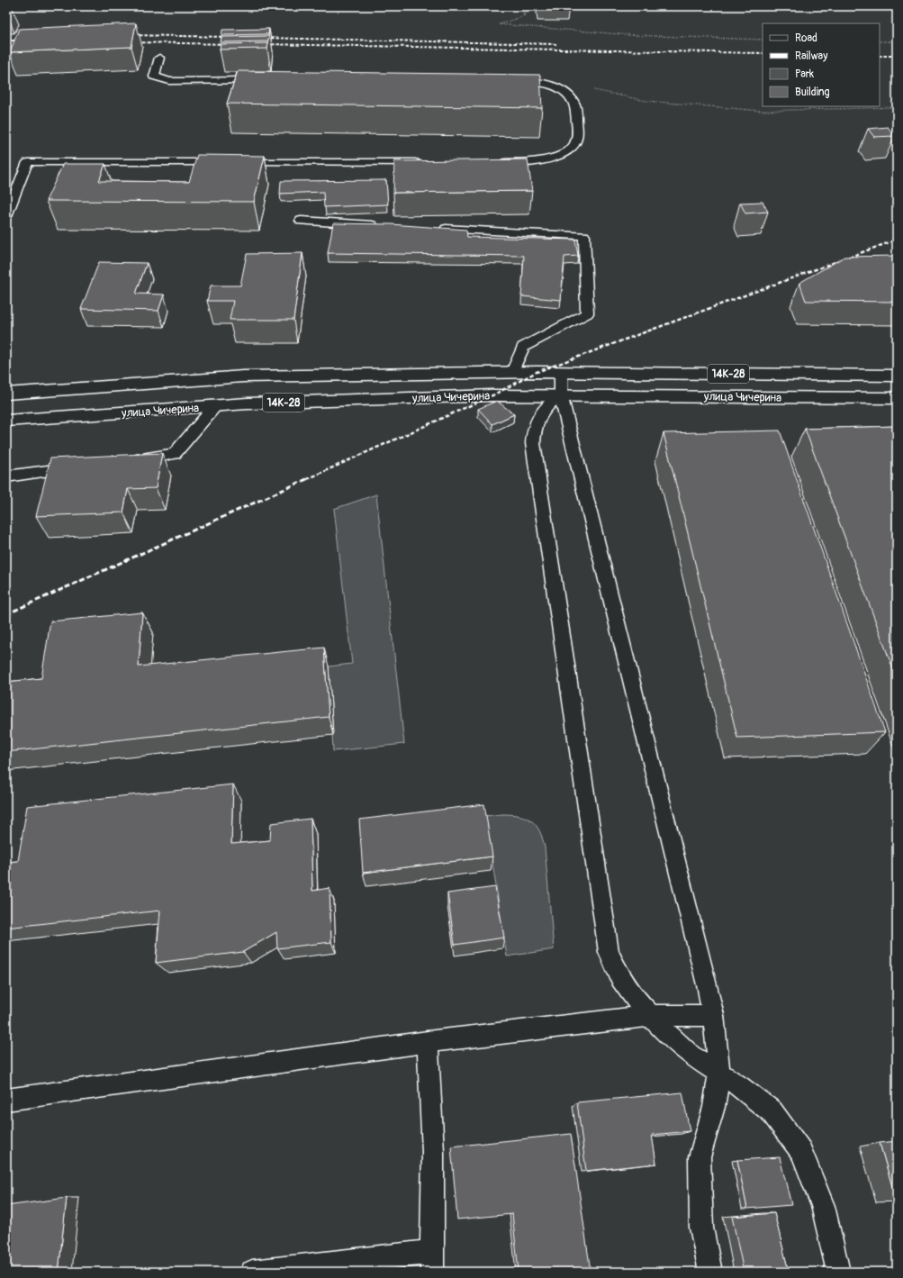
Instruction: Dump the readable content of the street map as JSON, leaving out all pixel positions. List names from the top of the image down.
{
  "streets": {
    "main road": ["14К-28", "улица Чичерина"]
  },
  "legend": [
    "Road",
    "Railway",
    "Park",
    "Building"
  ]
}
